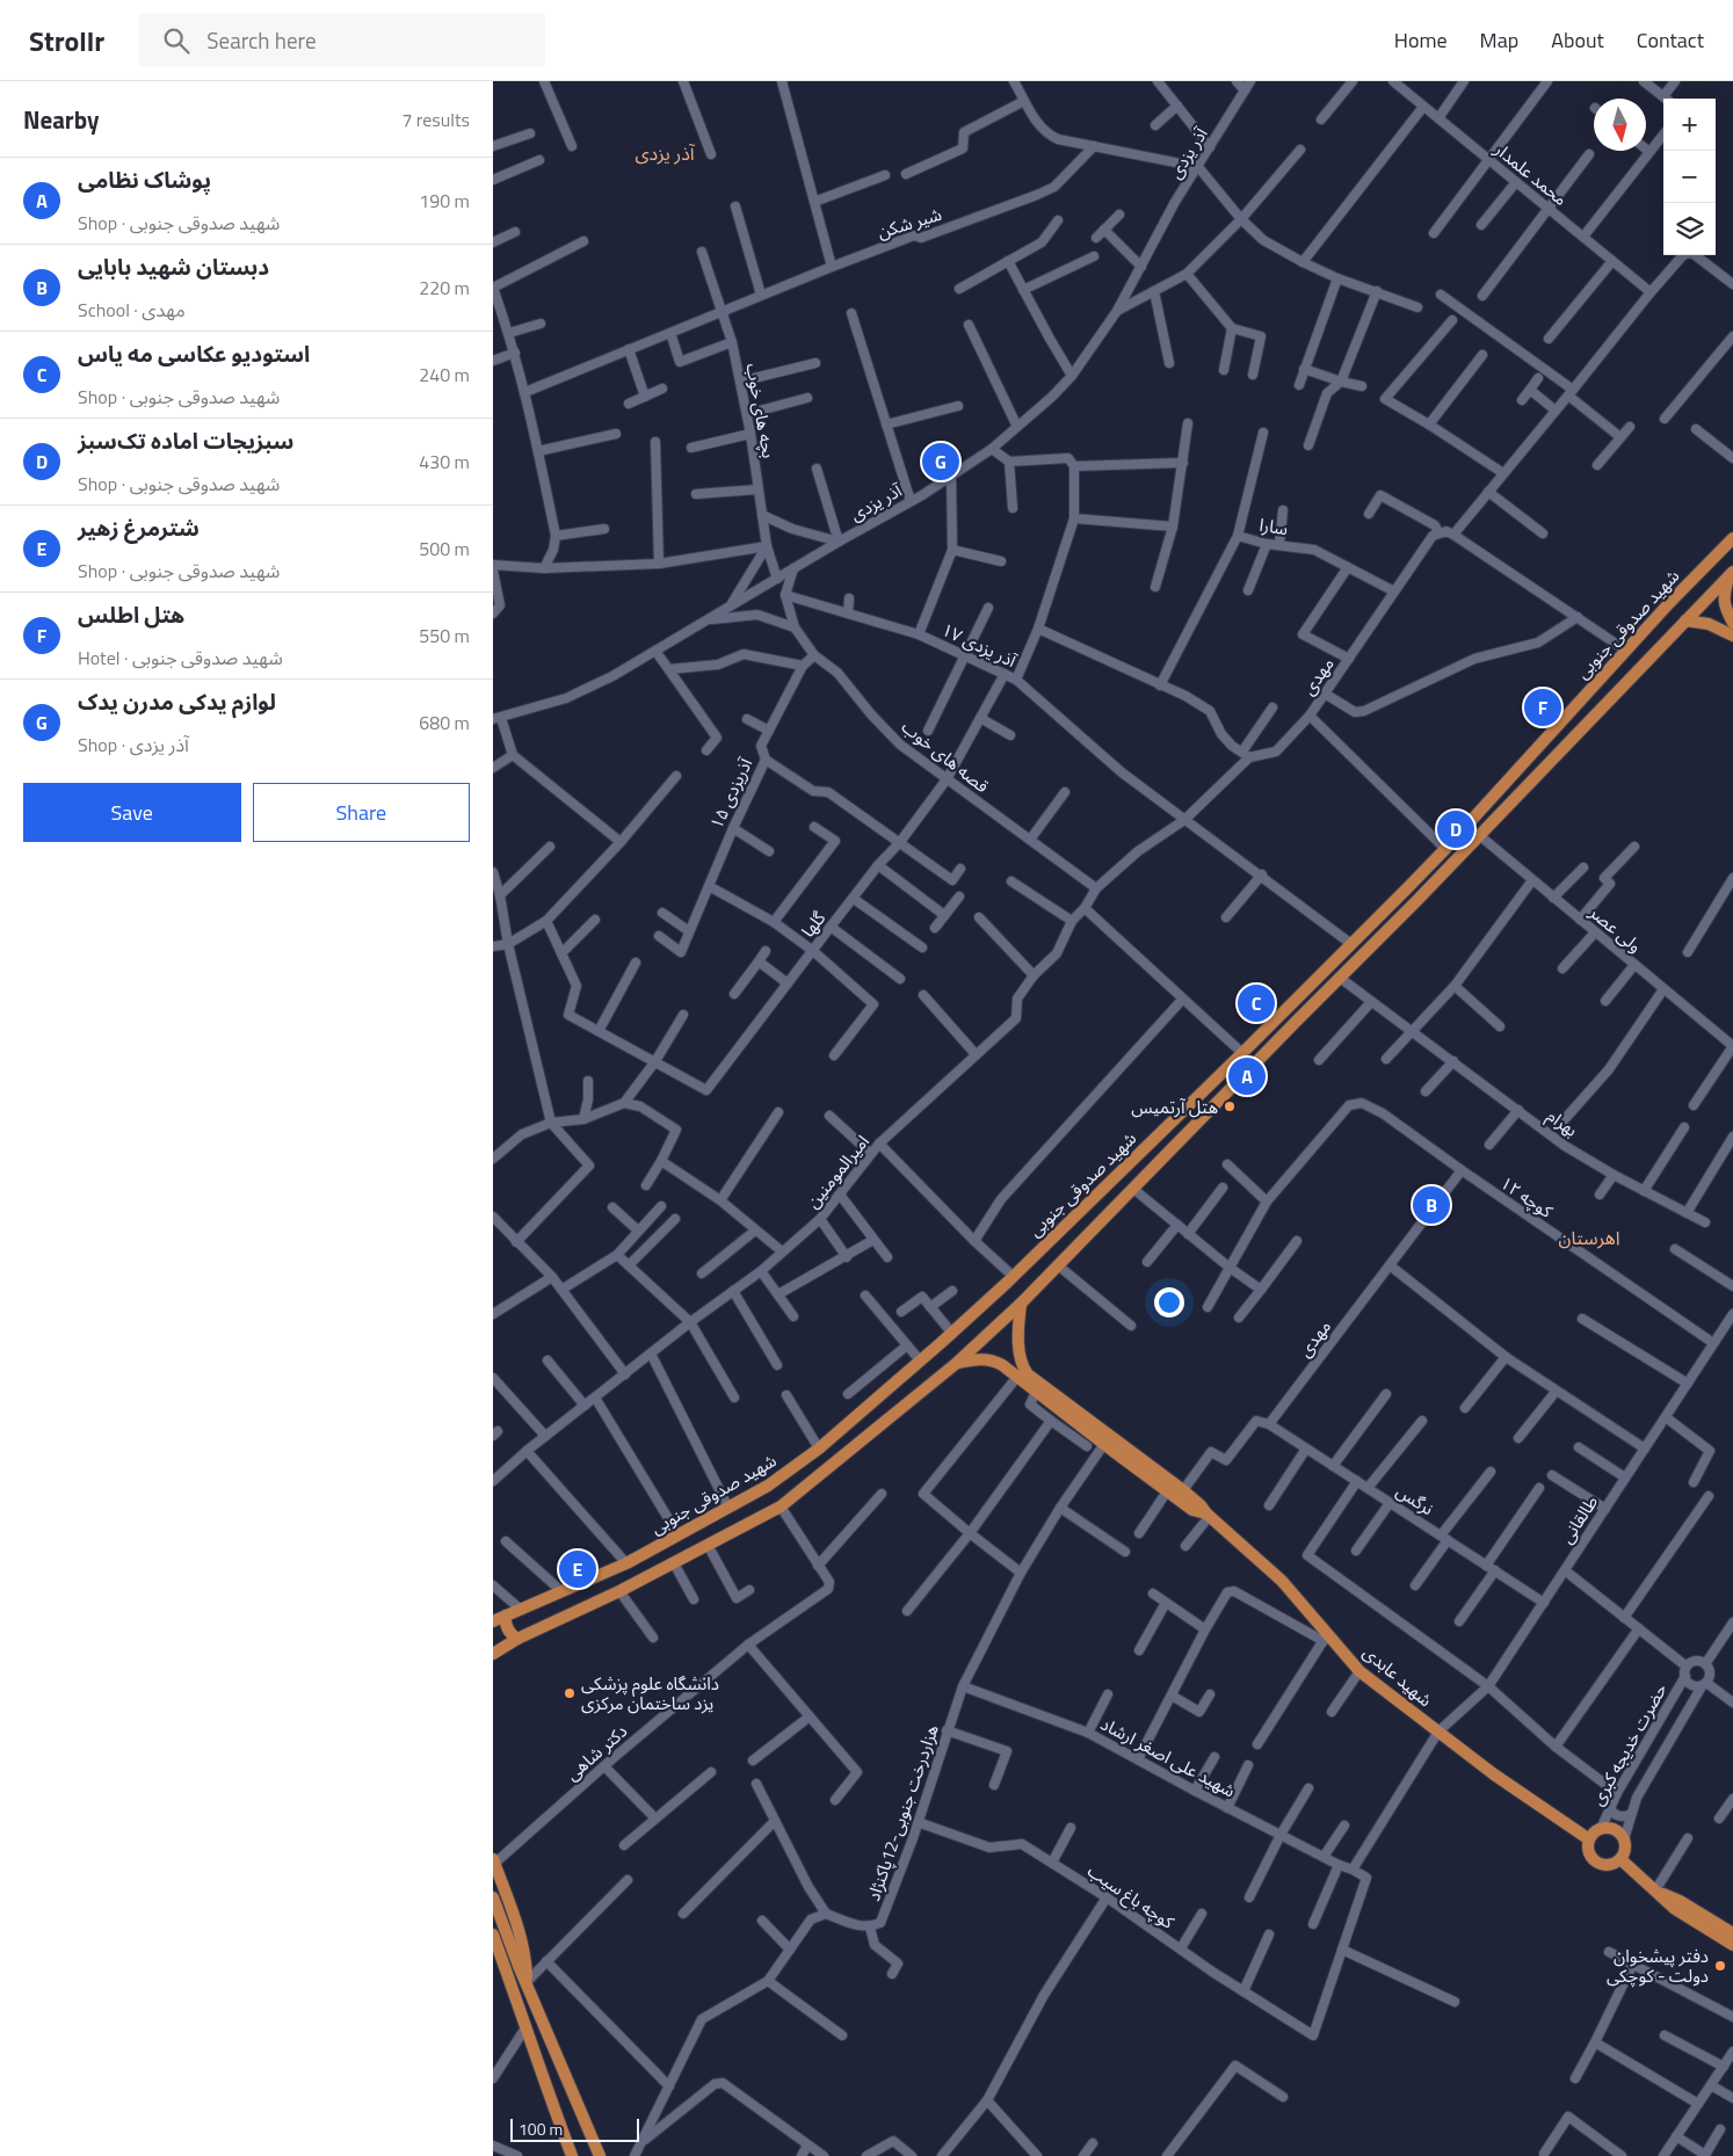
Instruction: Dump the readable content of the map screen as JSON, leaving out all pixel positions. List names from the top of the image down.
{
  "streets": {
    "main road": ["شهید صدوقی جنوبی", "شهید عابدی"],
    "street": [
      "آذر یزدی",
      "محمد علمدار",
      "شیر شکن",
      "بچه های خوب",
      "سارا",
      "آذر یزدی ۱۷",
      "مهدی",
      "قصه های خوب",
      "۱۵ آذریزدی",
      "گلها",
      "ولی عصر",
      "بهرام",
      "امیرالمومنین",
      "کوچه ۱۲",
      "نرگس",
      "طالقانی",
      "حضرت خدیجه کبری",
      "دکتر شاهی",
      "شهید علی اصغر ارشاد",
      "هزاردرخت جنوبی-12پاکنژاد",
      "کوچه باغ سیب"
    ]
  },
  "crossings": [
    ["آذر یزدی", "بچه های خوب"],
    ["شیر شکن", "بچه های خوب"],
    ["سارا", "مهدی"],
    ["شهید صدوقی جنوبی", "آذر یزدی ۱۷"],
    ["آذر یزدی ۱۷", "مهدی"],
    ["آذر یزدی ۱۷", "قصه های خوب"],
    ["آذر یزدی ۱۷", "گلها"],
    ["آذر یزدی ۱۷", "امیرالمومنین"],
    ["مهدی", "امیرالمومنین"],
    ["مهدی", "کوچه ۱۲"],
    ["مهدی", "نرگس"],
    ["قصه های خوب", "۱۵ آذریزدی"],
    ["قصه های خوب", "گلها"],
    ["قصه های خوب", "امیرالمومنین"],
    ["کوچه ۱۲", "طالقانی"],
    ["نرگس", "طالقانی"],
    ["طالقانی", "شهید عابدی"],
    ["طالقانی", "شهید علی اصغر ارشاد"],
    ["شهید عابدی", "حضرت خدیجه کبری"],
    ["شهید عابدی", "هزاردرخت جنوبی-12پاکنژاد"],
    ["شهید علی اصغر ارشاد", "هزاردرخت جنوبی-12پاکنژاد"],
    ["هزاردرخت جنوبی-12پاکنژاد", "کوچه باغ سیب"]
  ],
  "districts": ["آذر یزدی", "اهرستان"],
  "places": ["هتل آرتمیس", "دانشگاه علوم پزشکی یزد ساختمان مرکزی", "دفتر پیشخوان دولت - کوچکی"],
  "scale_bar": "100 m",
  "north": "bottom",
  "page": {
    "header": "Strollr",
    "search": "Search here",
    "nav": [
      "Home",
      "Map",
      "About",
      "Contact"
    ],
    "heading": ["Nearby", "7 results"],
    "map_buttons": ["+", "−"],
    "list": [
      {
        "mark": "A",
        "name": "پوشاک نظامی",
        "note": "Shop · شهید صدوقی جنوبی",
        "value": "190 m"
      },
      {
        "mark": "B",
        "name": "دبستان شهید بابایی",
        "note": "School · مهدی",
        "value": "220 m"
      },
      {
        "mark": "C",
        "name": "استودیو عکاسی مه یاس",
        "note": "Shop · شهید صدوقی جنوبی",
        "value": "240 m"
      },
      {
        "mark": "D",
        "name": "سبزیجات اماده تک‌سبز",
        "note": "Shop · شهید صدوقی جنوبی",
        "value": "430 m"
      },
      {
        "mark": "E",
        "name": "شترمرغ زهیر",
        "note": "Shop · شهید صدوقی جنوبی",
        "value": "500 m"
      },
      {
        "mark": "F",
        "name": "هتل اطلس",
        "note": "Hotel · شهید صدوقی جنوبی",
        "value": "550 m"
      },
      {
        "mark": "G",
        "name": "لوازم یدکی مدرن یدک",
        "note": "Shop · آذر یزدی",
        "value": "680 m"
      }
    ],
    "pins": [
      "G",
      "F",
      "D",
      "C",
      "A",
      "B",
      "E"
    ],
    "buttons": ["Save", "Share"],
    "scale": "100 m"
  }
}
